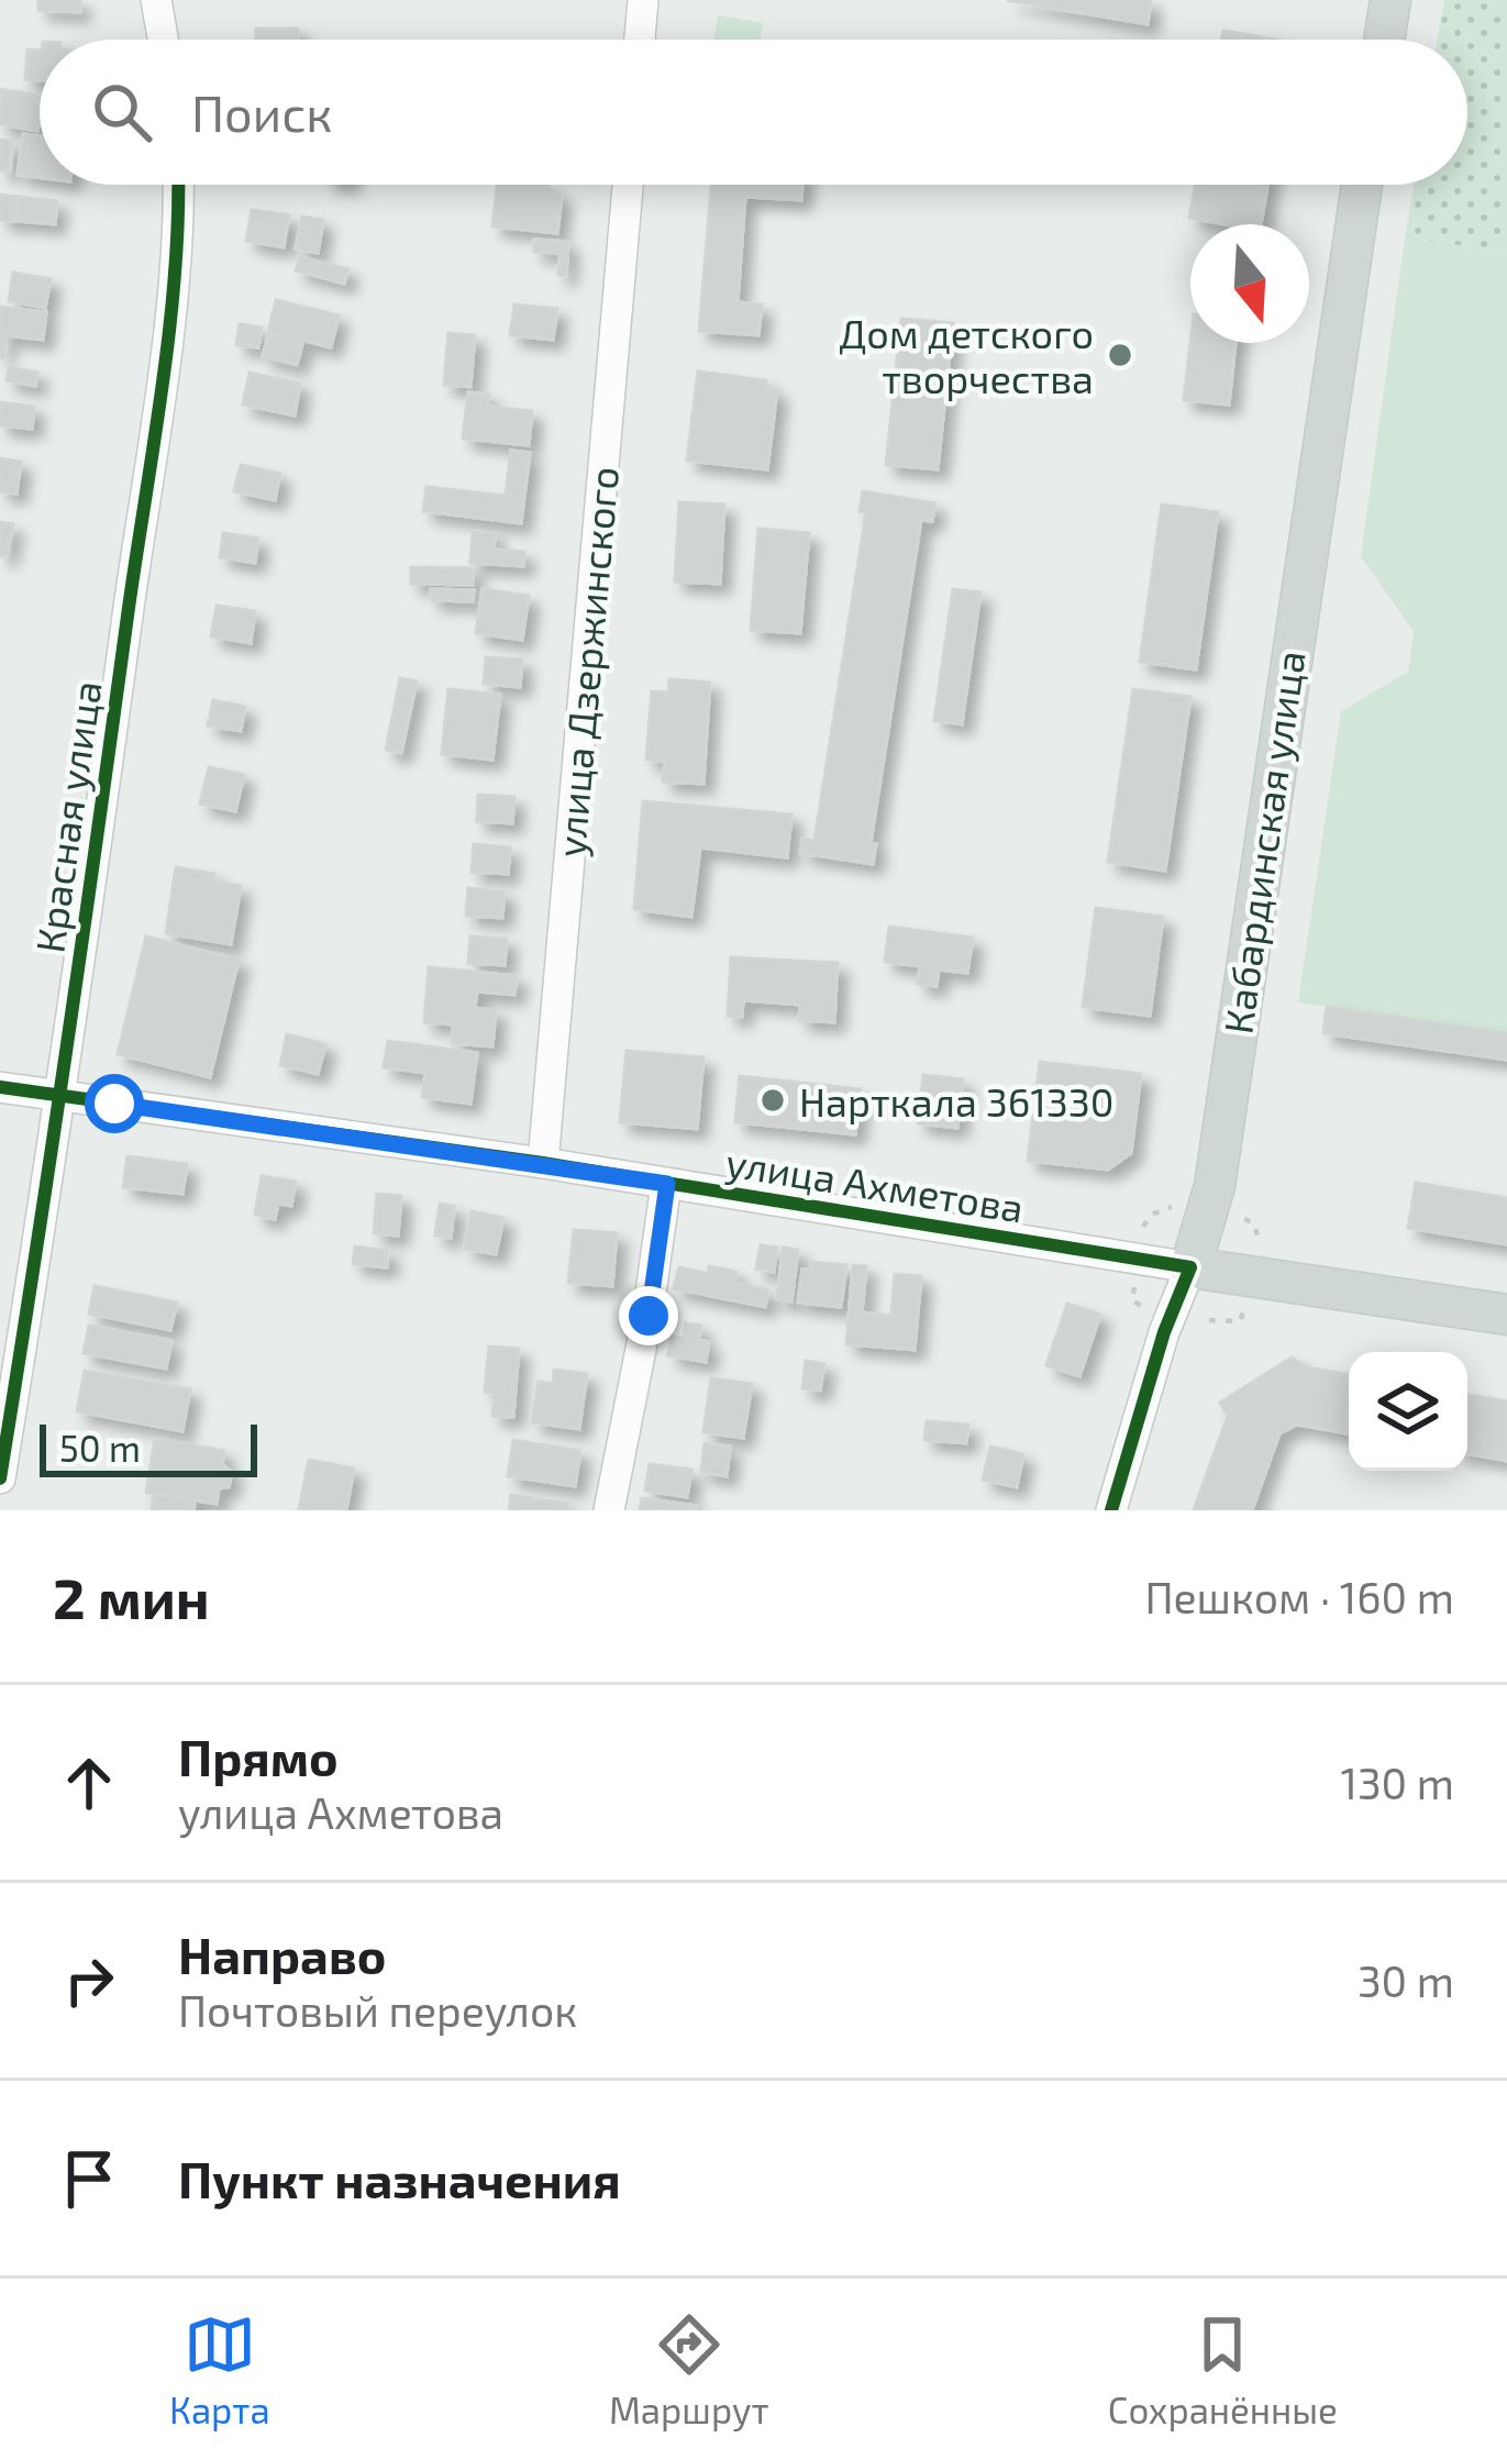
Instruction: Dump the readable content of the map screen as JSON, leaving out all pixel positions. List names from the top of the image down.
{
  "streets": {
    "main road": ["Кабардинская улица", "улица Ахметова"],
    "street": ["улица Дзержинского", "Красная улица"]
  },
  "crossings": [
    ["улица Дзержинского", "улица Ахметова"],
    ["Красная улица", "улица Ахметова"],
    ["Кабардинская улица", "улица Ахметова"]
  ],
  "places": ["Дом детского творчества", "Нарткала 361330"],
  "scale_bar": "50 m",
  "north": "bottom",
  "page": {
    "search": "Поиск",
    "scale": "50 m",
    "heading": ["2 мин", "Пешком · 160 m"],
    "list": [
      ["Прямо", "улица Ахметова", "130 m"],
      ["Направо", "Почтовый переулок", "30 m"],
      "Пункт назначения"
    ],
    "nav": ["Карта", "Маршрут", "Сохранённые"]
  }
}
